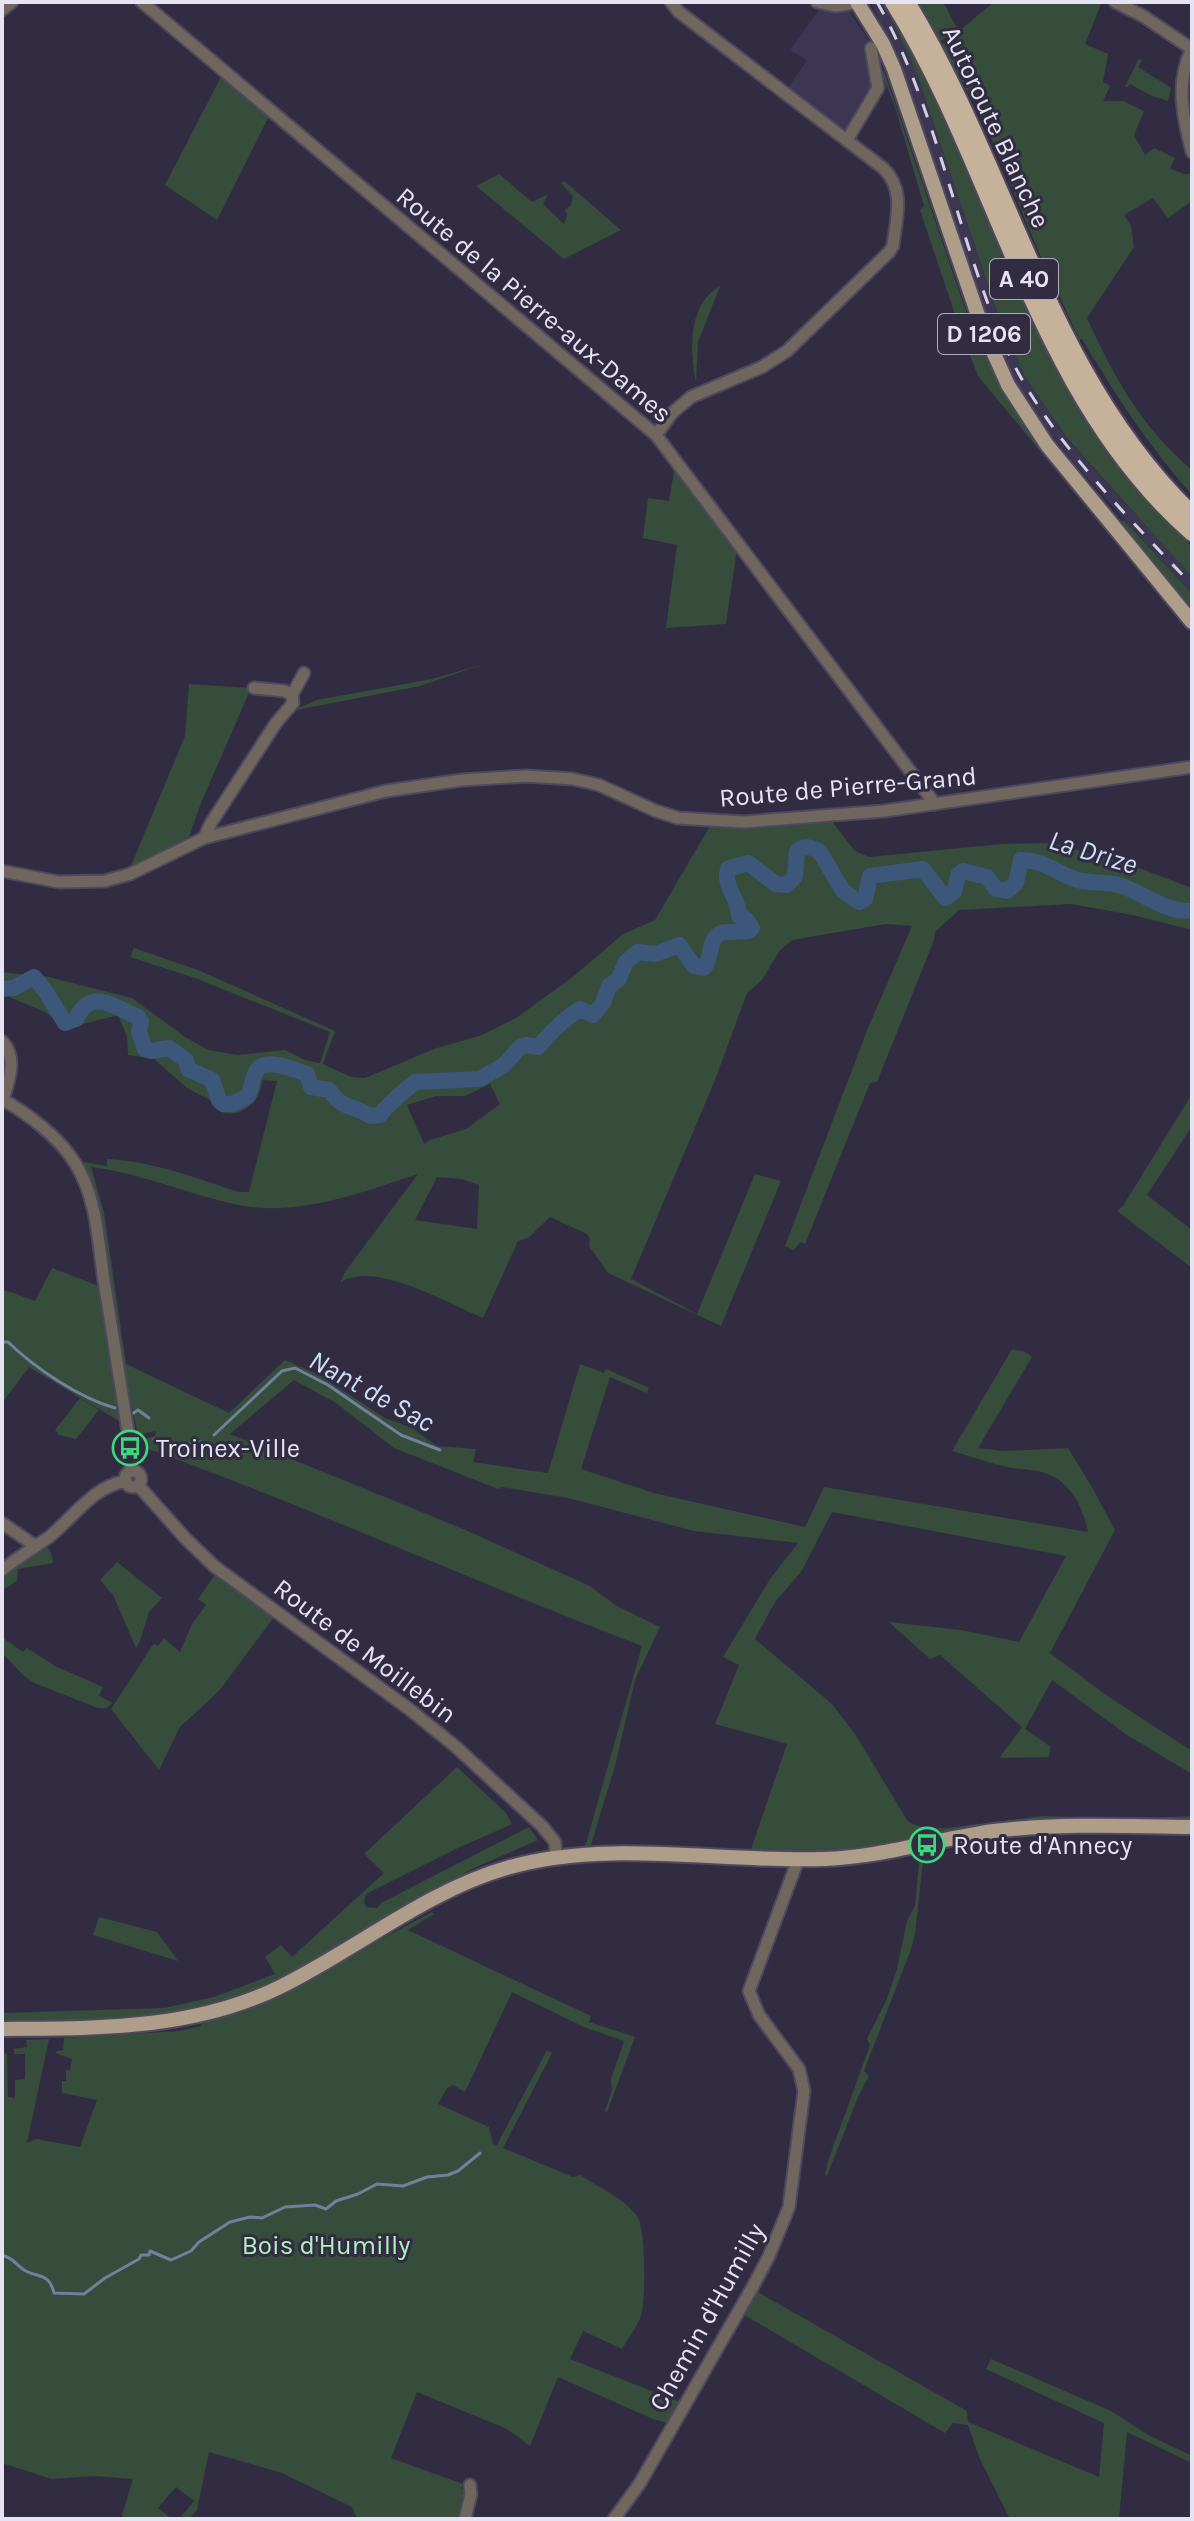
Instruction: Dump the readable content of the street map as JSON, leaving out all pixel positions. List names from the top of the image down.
{
  "streets": {
    "highway": ["Autoroute Blanche", "A 40"],
    "main road": ["D 1206"],
    "street": [
      "Route de la Pierre-aux-Dames",
      "Route de Pierre-Grand",
      "Route de Moillebin",
      "Chemin d'Humilly"
    ]
  },
  "crossings": [
    ["Route de la Pierre-aux-Dames", "Route de Pierre-Grand"]
  ],
  "water": ["La Drize", "Nant de Sac"],
  "parks": ["Bois d'Humilly"],
  "places": {
    "bus stop": ["Troinex-Ville", "Route d'Annecy"]
  }
}
